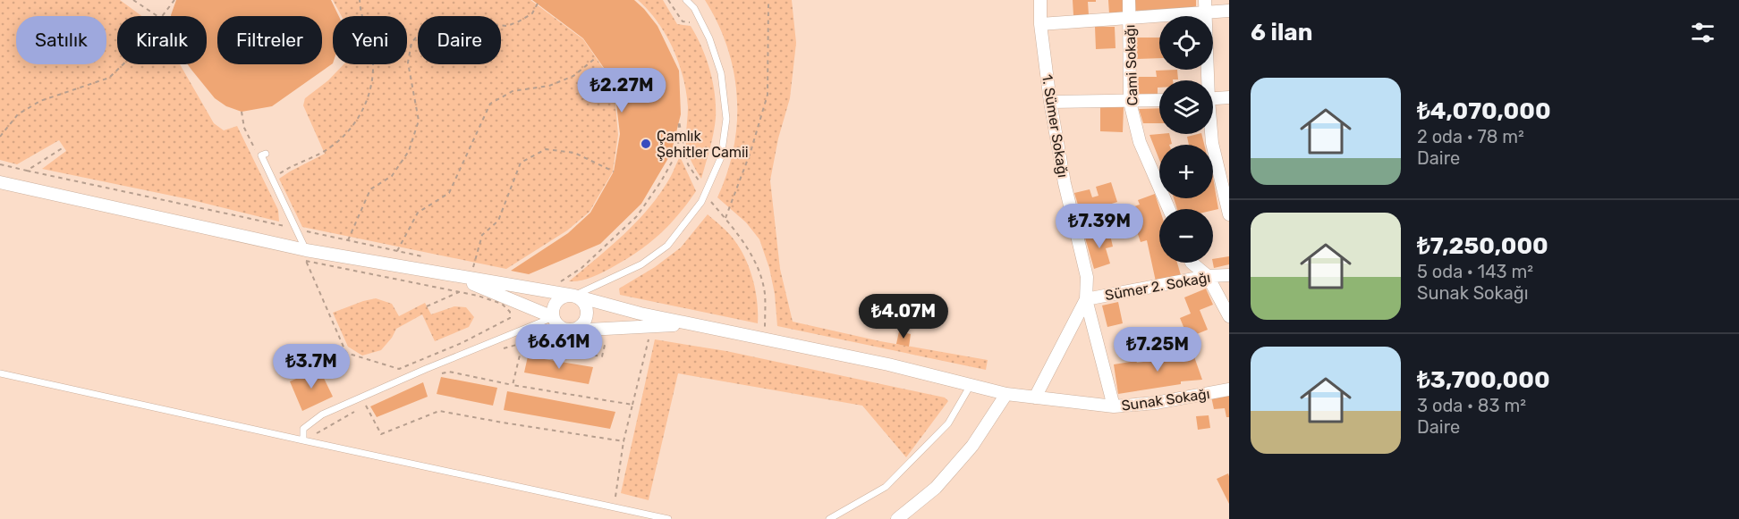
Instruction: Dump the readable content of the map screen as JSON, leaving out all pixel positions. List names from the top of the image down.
{
  "streets": {
    "street": [
      "Cami Sokağı",
      "1. Sümer Sokağı",
      "Sümer 2. Sokağı",
      "Sunak Sokağı"
    ]
  },
  "crossings": [
    ["1. Sümer Sokağı", "Sümer 2. Sokağı"],
    ["1. Sümer Sokağı", "Sunak Sokağı"]
  ],
  "places": ["Çamlık Şehitler Camii"],
  "page": {
    "heading": "6 ilan",
    "map_buttons": ["+", "−"],
    "chip": [
      "Satılık",
      "Kiralık",
      "Filtreler",
      "Yeni",
      "Daire"
    ],
    "list": [
      {
        "name": "₺4,070,000",
        "note": "2 oda · 78 m² · Daire"
      },
      {
        "name": "₺7,250,000",
        "note": "5 oda · 143 m² · Sunak Sokağı"
      },
      {
        "name": "₺3,700,000",
        "note": "3 oda · 83 m² · Daire"
      }
    ],
    "price": [
      "₺2.27M",
      "₺7.39M",
      "₺4.07M",
      "₺6.61M",
      "₺7.25M",
      "₺3.7M"
    ]
  }
}
